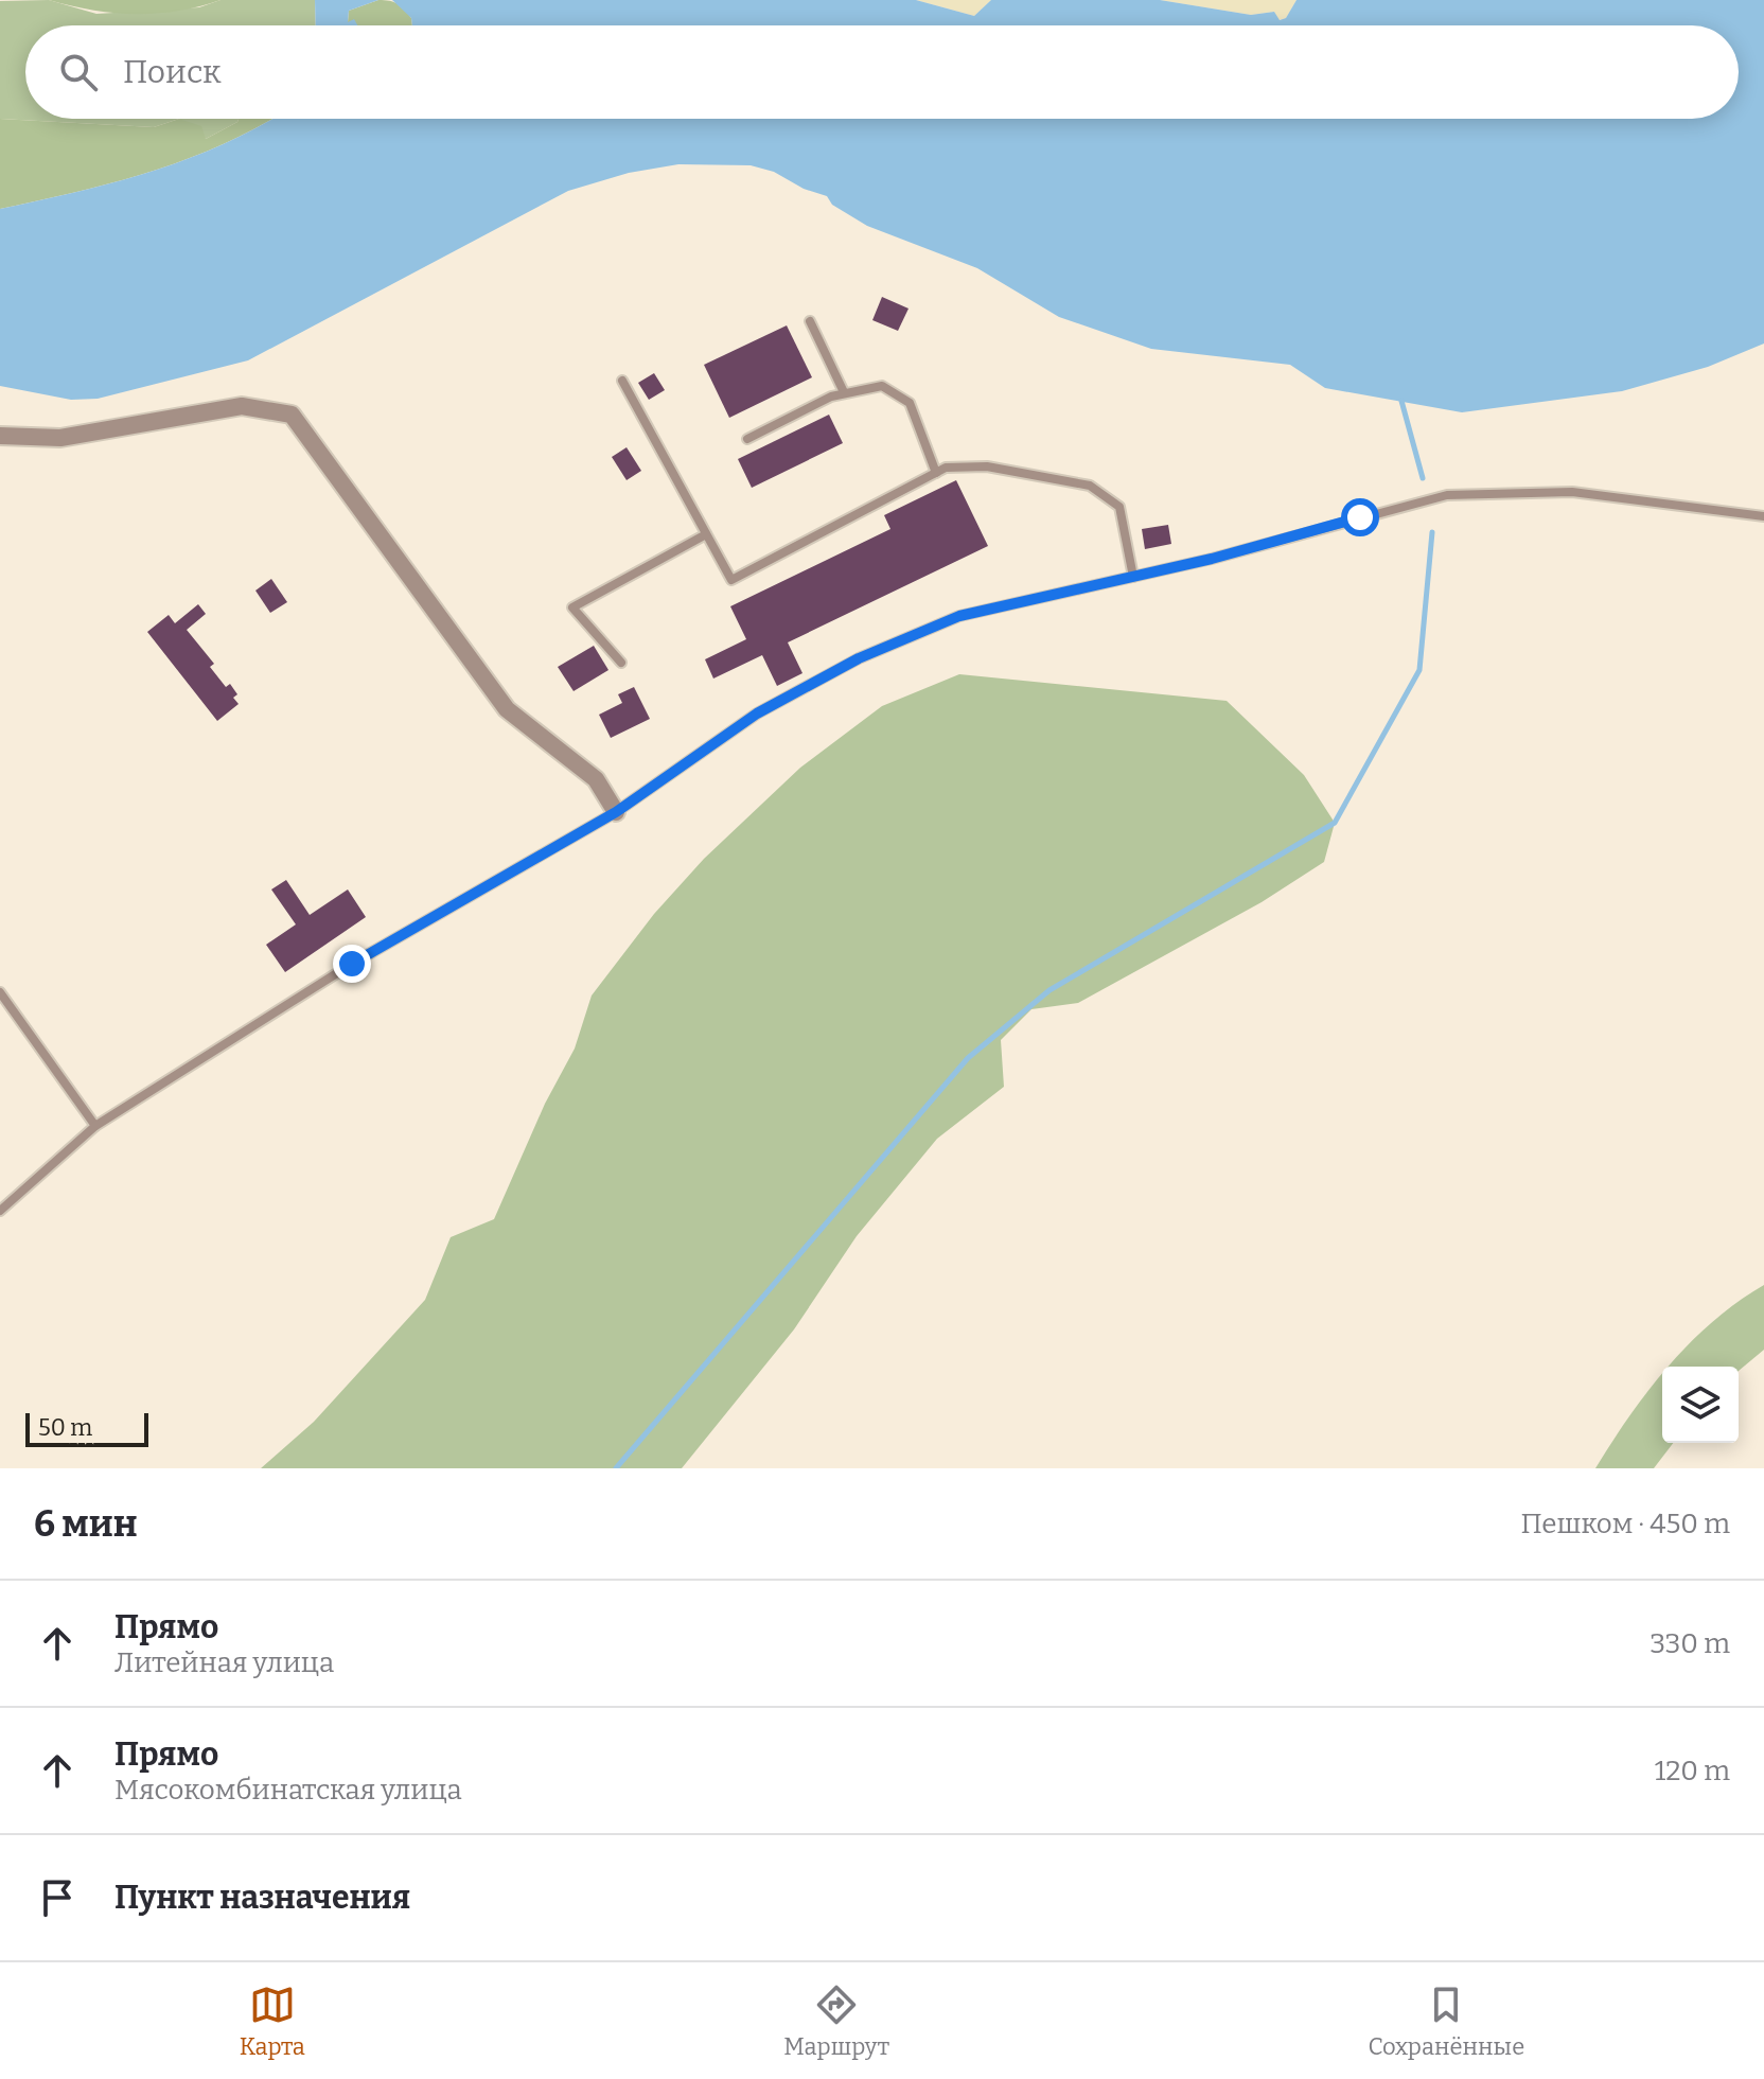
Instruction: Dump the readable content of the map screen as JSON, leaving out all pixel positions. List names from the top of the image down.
{
  "scale_bar": "50 m",
  "page": {
    "search": "Поиск",
    "scale": "50 m",
    "heading": ["6 мин", "Пешком · 450 m"],
    "list": [
      ["Прямо", "Литейная улица", "330 m"],
      ["Прямо", "Мясокомбинатская улица", "120 m"],
      "Пункт назначения"
    ],
    "nav": ["Карта", "Маршрут", "Сохранённые"]
  }
}
